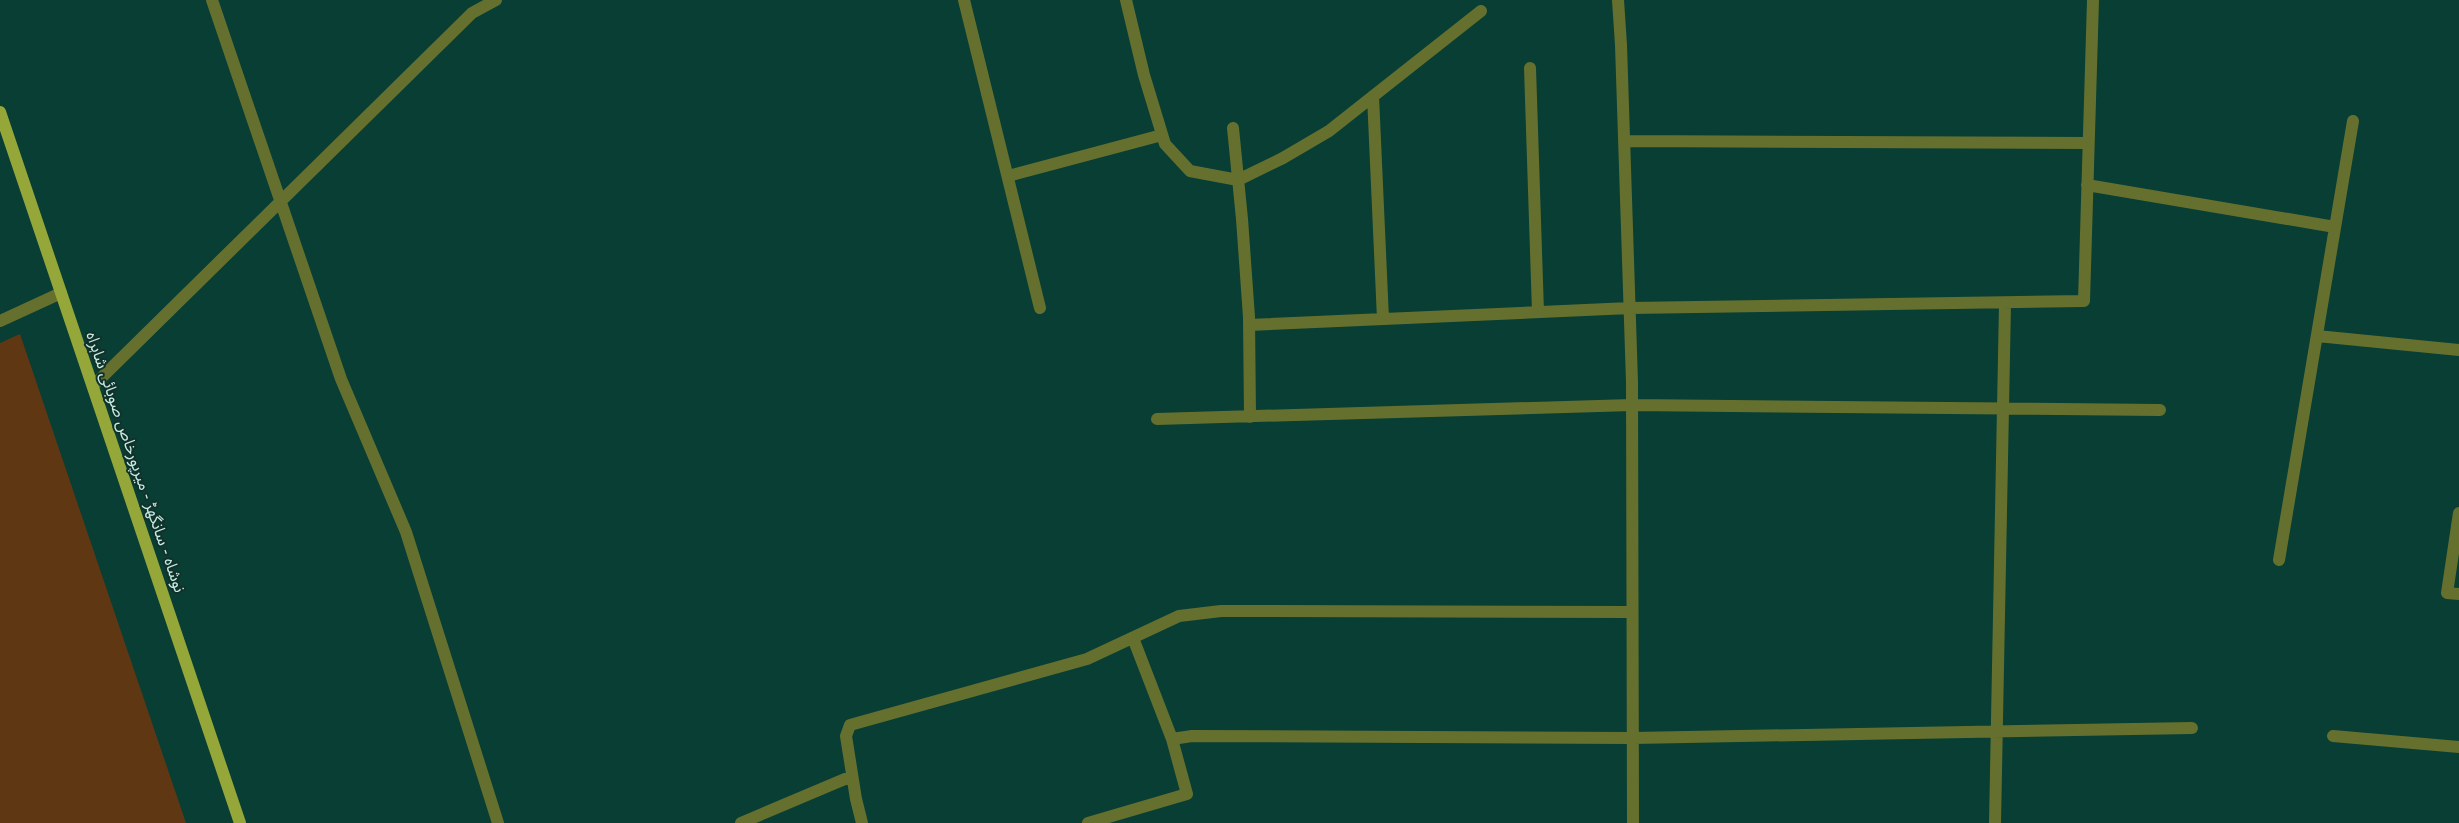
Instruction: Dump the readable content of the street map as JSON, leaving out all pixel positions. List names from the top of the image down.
{
  "streets": {
    "main road": ["نوشاہ - سانگھڑ - میرپورخاص صوبائی شاہراہ"]
  }
}
